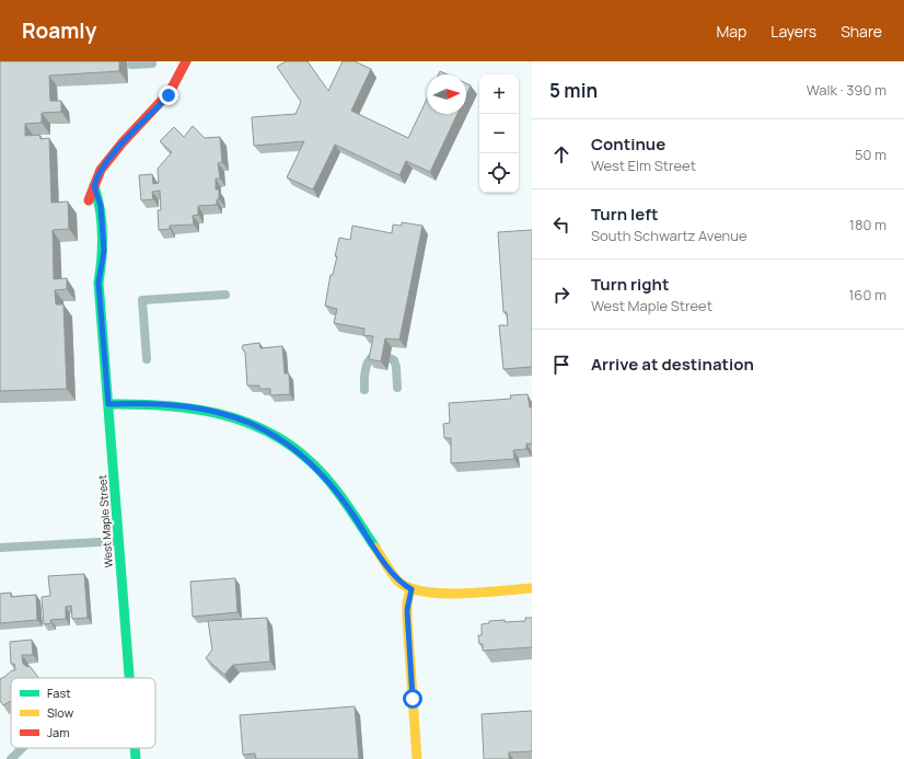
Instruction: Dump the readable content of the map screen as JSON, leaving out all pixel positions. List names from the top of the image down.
{
  "streets": {
    "street": ["West Maple Street"]
  },
  "legend": ["Fast", "Slow", "Jam"],
  "north": "right",
  "page": {
    "header": "Roamly",
    "nav": ["Map", "Layers", "Share"],
    "heading": ["5 min", "Walk · 390 m"],
    "map_buttons": ["+", "−"],
    "list": [
      ["Continue", "West Elm Street", "50 m"],
      ["Turn left", "South Schwartz Avenue", "180 m"],
      ["Turn right", "West Maple Street", "160 m"],
      "Arrive at destination"
    ]
  }
}
